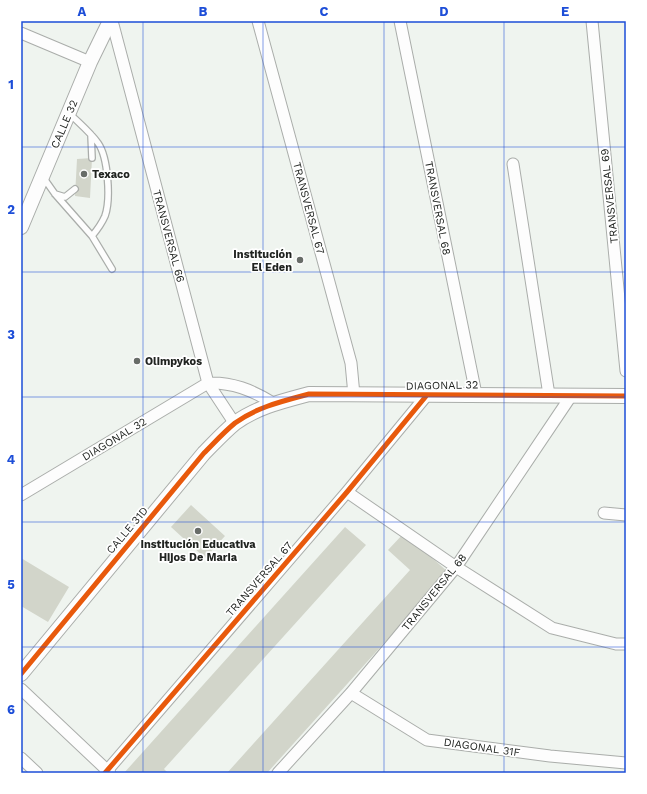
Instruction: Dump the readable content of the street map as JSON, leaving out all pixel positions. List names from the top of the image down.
{
  "streets": {
    "street": [
      "CALLE 32",
      "TRANSVERSAL 69",
      "TRANSVERSAL 67",
      "TRANSVERSAL 68",
      "TRANSVERSAL 66",
      "DIAGONAL 32",
      "CALLE 31D",
      "DIAGONAL 31F"
    ]
  },
  "crossings": [
    ["CALLE 32", "TRANSVERSAL 66"],
    ["TRANSVERSAL 67", "DIAGONAL 32"],
    ["TRANSVERSAL 68", "DIAGONAL 32"],
    ["TRANSVERSAL 68", "DIAGONAL 31F"],
    ["TRANSVERSAL 66", "DIAGONAL 32"],
    ["TRANSVERSAL 66", "CALLE 31D"],
    ["DIAGONAL 32", "CALLE 31D"]
  ],
  "places": [
    "Texaco",
    "Institución El Eden",
    "Olimpykos",
    "Institución Educativa Hijos De Maria"
  ],
  "grid": {
    "columns": [
      "A",
      "B",
      "C",
      "D",
      "E"
    ],
    "rows": [
      "1",
      "2",
      "3",
      "4",
      "5",
      "6"
    ]
  }
}
